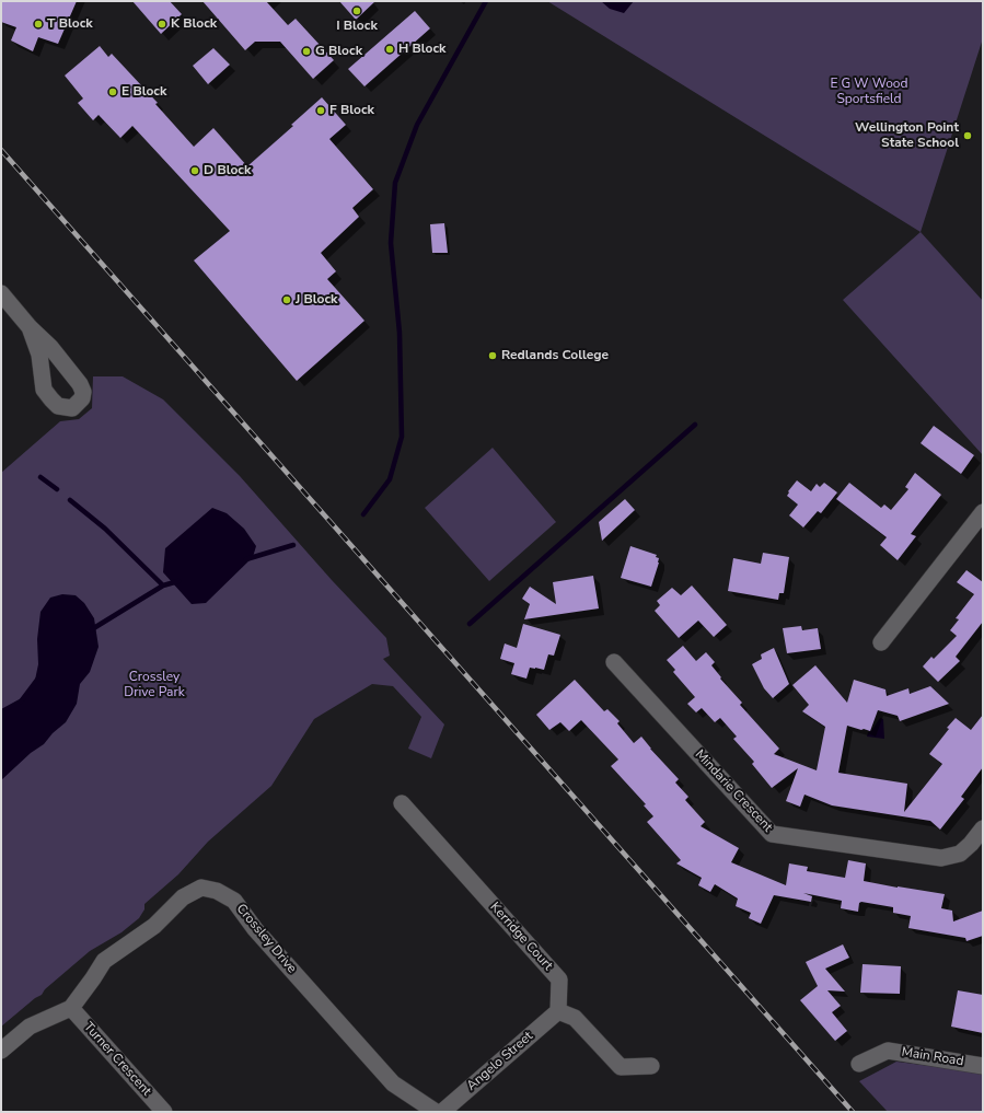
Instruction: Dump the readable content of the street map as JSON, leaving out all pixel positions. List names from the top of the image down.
{
  "streets": {
    "street": [
      "Mindarie Crescent",
      "Kerridge Court",
      "Crossley Drive",
      "Main Road",
      "Turner Crescent",
      "Angelo Street"
    ]
  },
  "crossings": [
    ["Kerridge Court", "Angelo Street"],
    ["Crossley Drive", "Turner Crescent"]
  ],
  "parks": ["E G W Wood Sportsfield", "Crossley Drive Park"],
  "places": [
    "I Block",
    "T Block",
    "K Block",
    "H Block",
    "G Block",
    "E Block",
    "F Block",
    "Wellington Point State School",
    "D Block",
    "J Block",
    "Redlands College"
  ]
}
